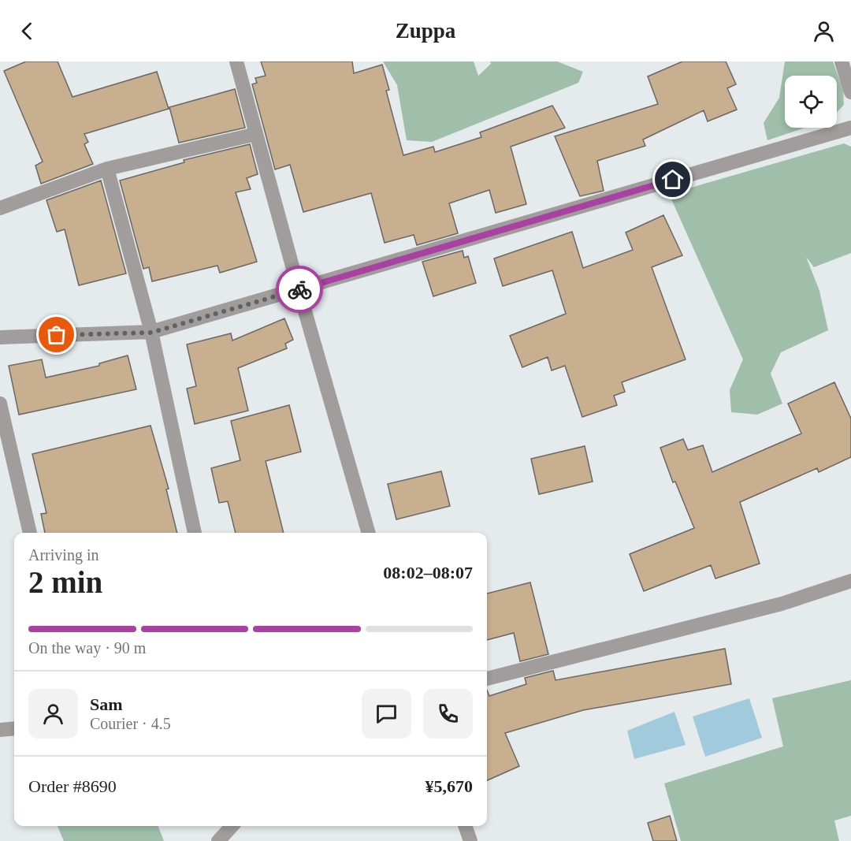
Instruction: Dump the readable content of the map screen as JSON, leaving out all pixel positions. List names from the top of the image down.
{
  "page": {
    "header": "Zuppa",
    "heading": ["2 min", "Arriving in", "08:02–08:07"],
    "panel": [
      "Sam",
      "Courier · 4.5",
      "Order #8690",
      "¥5,670"
    ],
    "bar": "On the way · 90 m"
  }
}
